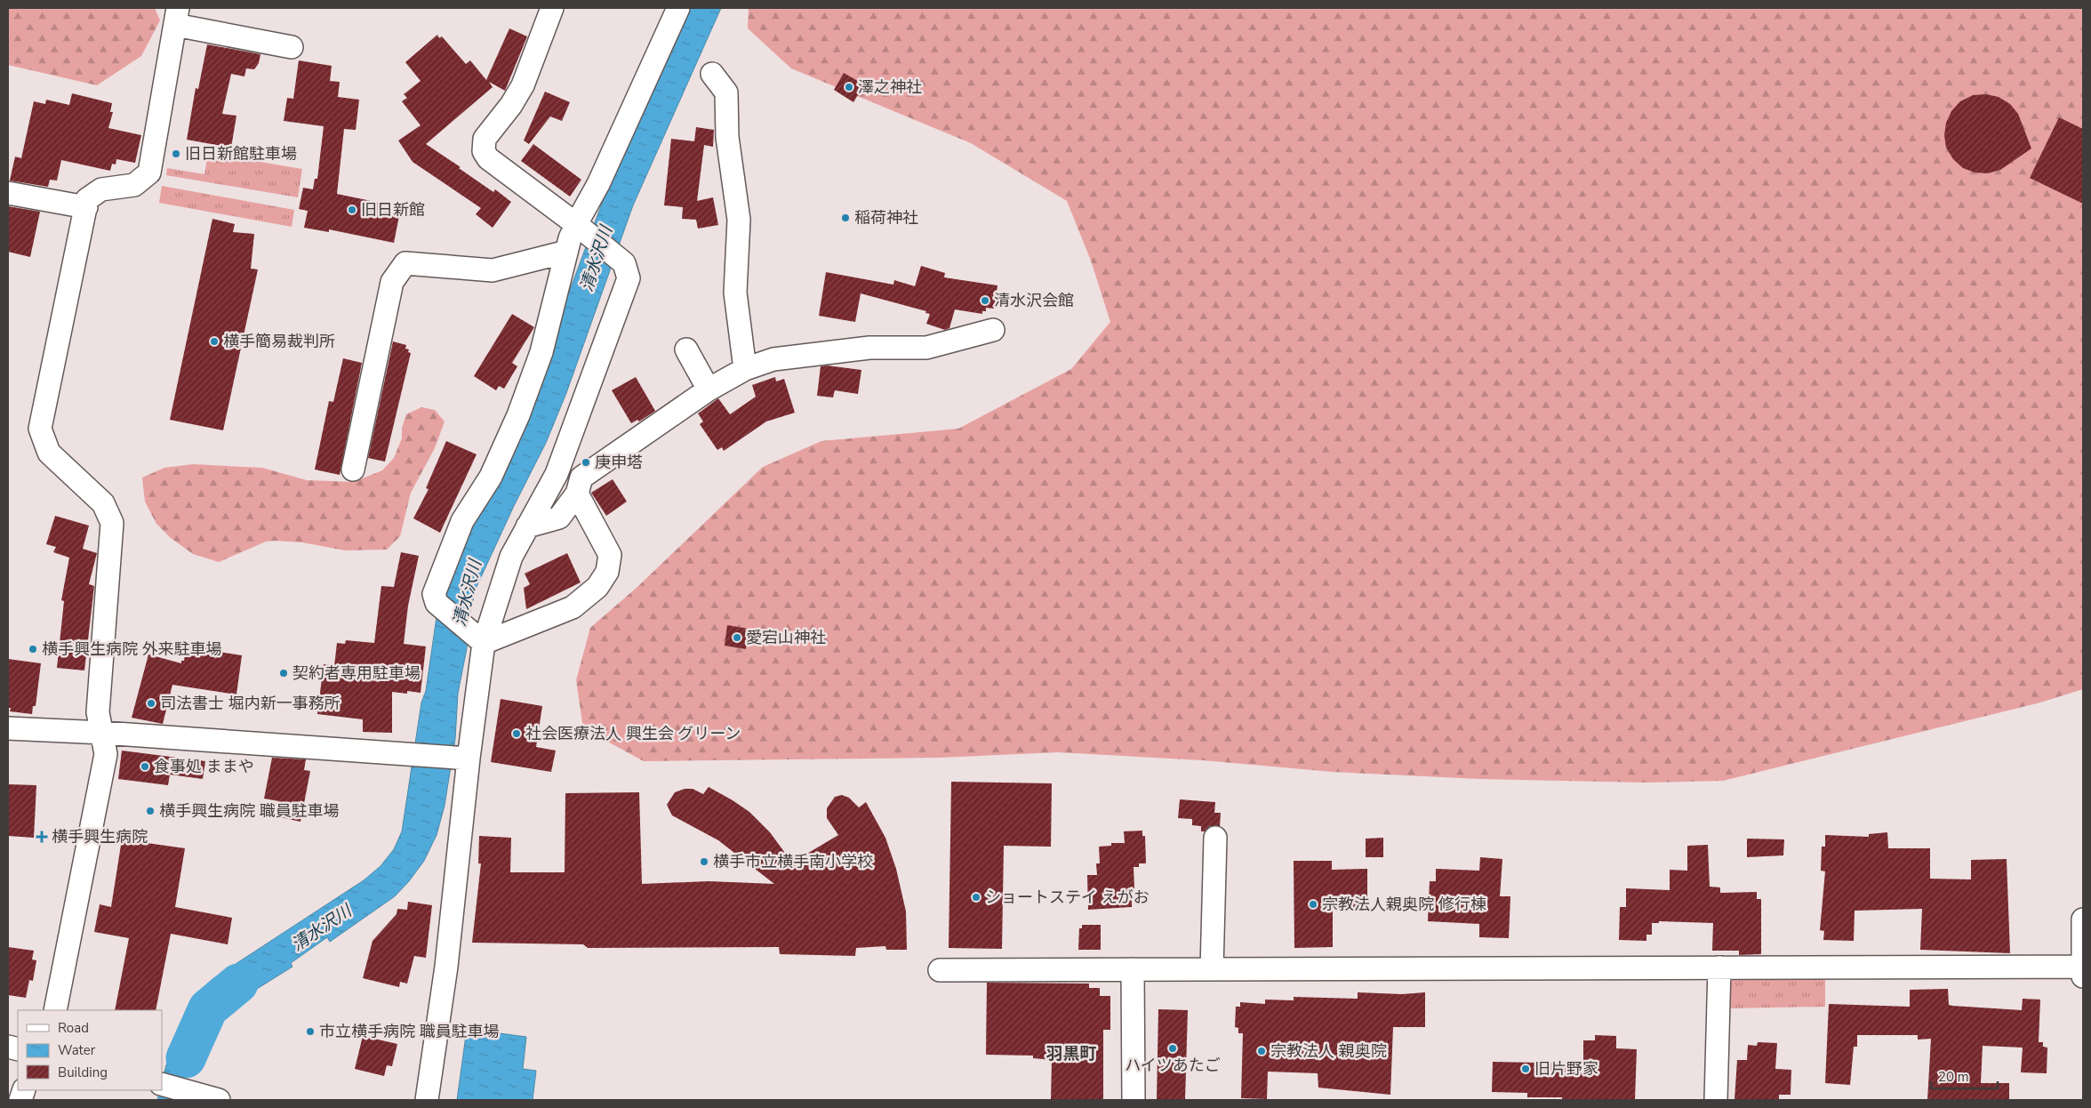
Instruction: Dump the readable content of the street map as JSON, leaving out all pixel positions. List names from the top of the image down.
{
  "districts": ["羽黒町"],
  "water": ["清水沢川"],
  "places": {
    "other": [
      "澤之神社",
      "旧日新館駐車場",
      "旧日新館",
      "稲荷神社",
      "清水沢会館",
      "横手簡易裁判所",
      "庚申塔",
      "愛宕山神社",
      "横手興生病院 外来駐車場",
      "契約者専用駐車場",
      "司法書士 堀内新一事務所",
      "社会医療法人 興生会 グリーン",
      "食事処 ままや",
      "横手興生病院 職員駐車場",
      "横手市立横手南小学校",
      "ショートステイ えがお",
      "宗教法人親奥院 修行棟",
      "市立横手病院 職員駐車場",
      "ハイツあたご",
      "宗教法人 親奥院",
      "旧片野家"
    ],
    "health": ["横手興生病院"]
  },
  "legend": ["Road", "Water", "Building"],
  "scale_bar": "20 m"
}
